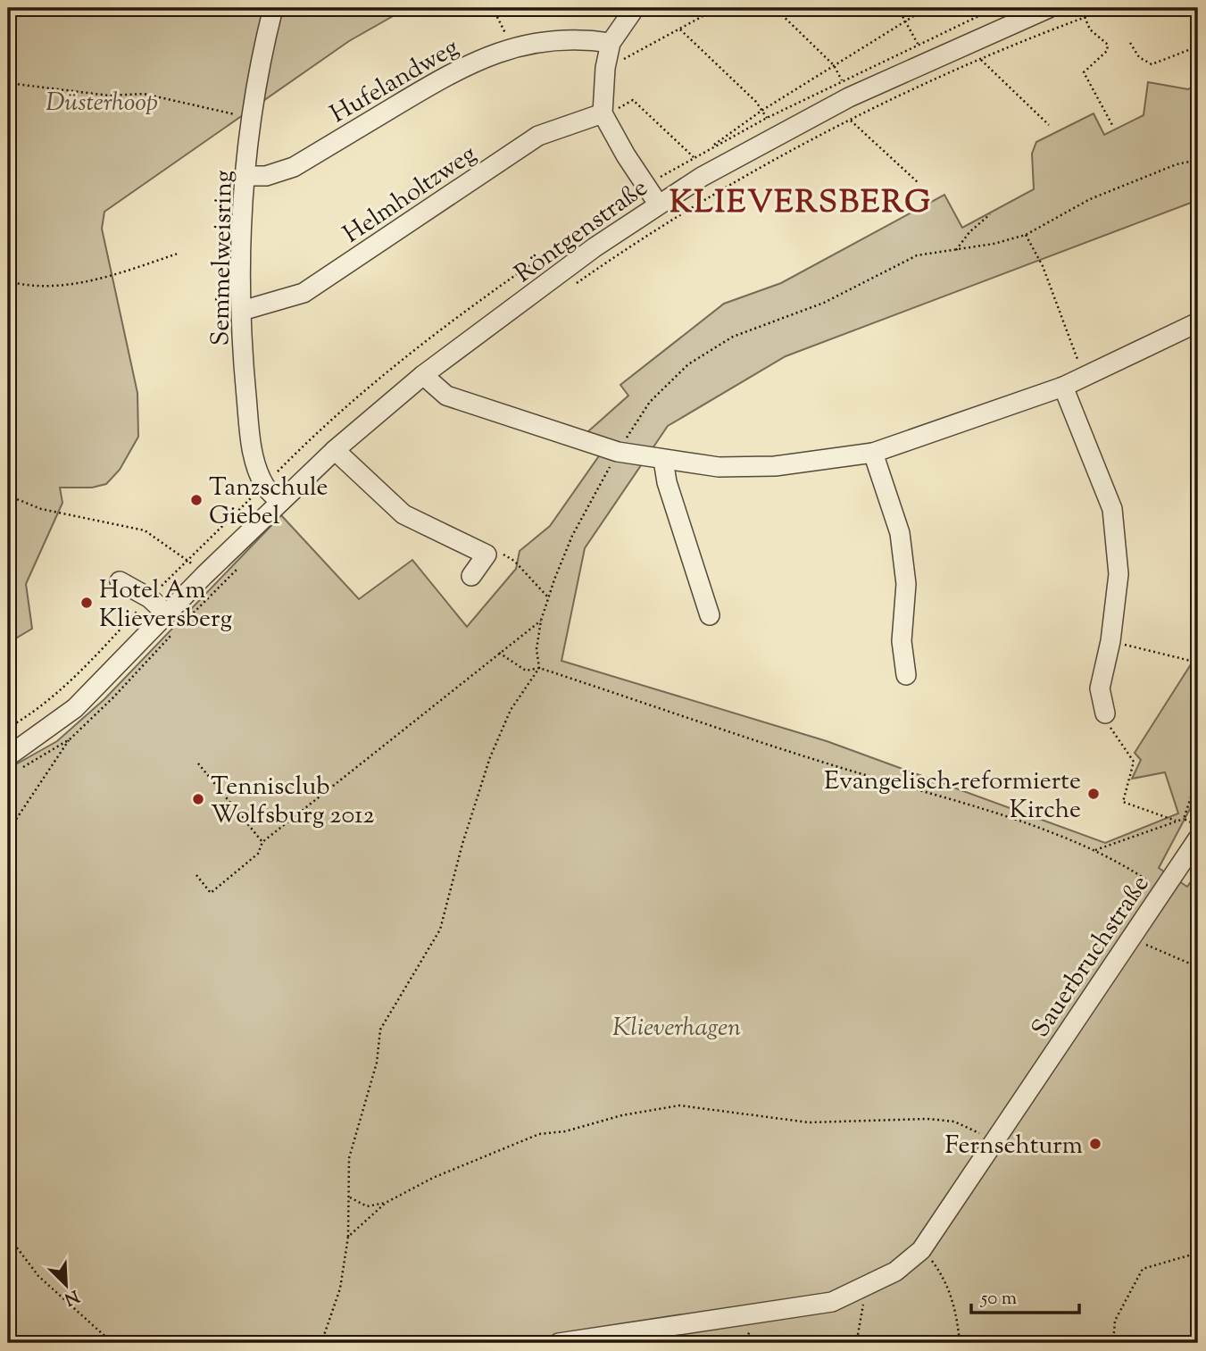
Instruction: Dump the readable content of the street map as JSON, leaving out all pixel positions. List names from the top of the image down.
{
  "streets": {
    "street": [
      "Hufelandweg",
      "Helmholtzweg",
      "Röntgenstraße",
      "Semmelweisring",
      "Sauerbruchstraße"
    ]
  },
  "crossings": [
    ["Hufelandweg", "Semmelweisring"],
    ["Helmholtzweg", "Semmelweisring"],
    ["Röntgenstraße", "Semmelweisring"]
  ],
  "districts": ["KLIEVERSBERG"],
  "parks": ["Düsterhoop", "Klieverhagen"],
  "places": [
    "Tanzschule Giebel",
    "Hotel Am Klieversberg",
    "Evangelisch-reformierte Kirche",
    "Tennisclub Wolfsburg 2012",
    "Fernsehturm"
  ],
  "scale_bar": "50 m",
  "north": "bottom right"
}
